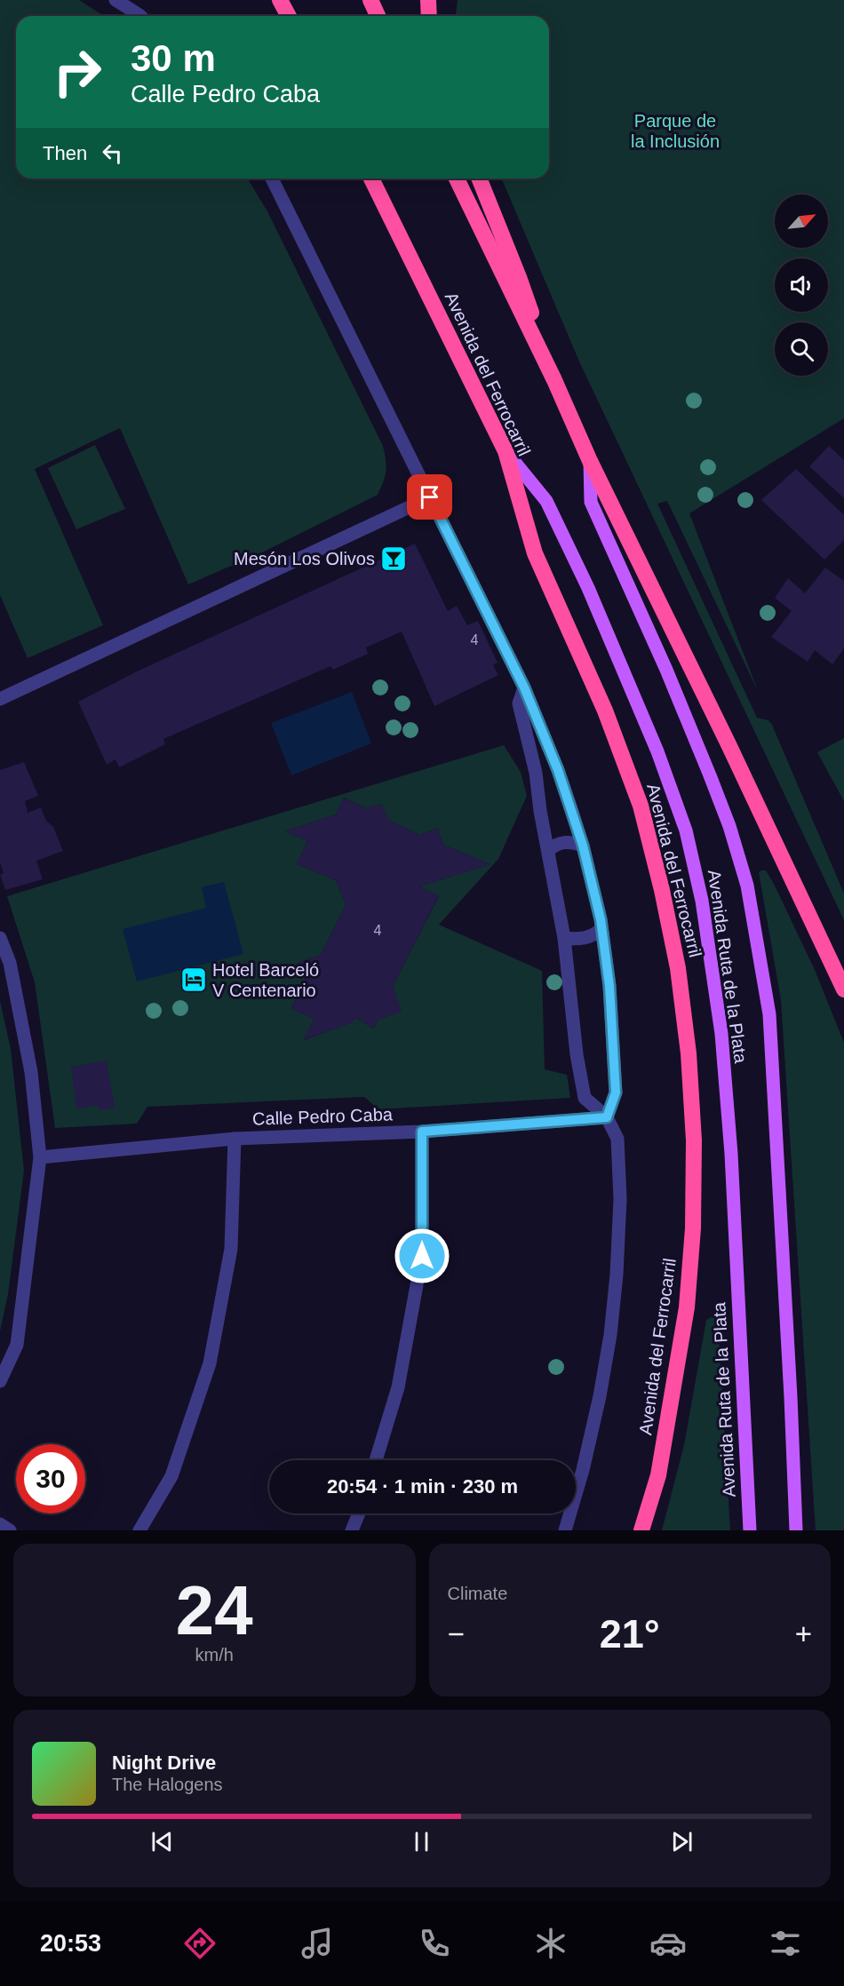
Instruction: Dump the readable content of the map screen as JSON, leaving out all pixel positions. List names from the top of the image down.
{
  "streets": {
    "highway": ["Avenida del Ferrocarril"],
    "main road": ["Avenida Ruta de la Plata"],
    "street": ["Calle Pedro Caba"]
  },
  "crossings": [
    ["Avenida del Ferrocarril", "Avenida Ruta de la Plata"]
  ],
  "parks": ["Parque de la Inclusión"],
  "places": {
    "bar": ["Mesón Los Olivos"],
    "hotel": ["Hotel Barceló V Centenario"]
  },
  "house_numbers": ["4", "4"],
  "north": "top right",
  "page": {
    "turn": ["30 m", "Calle Pedro Caba"],
    "then": "Then",
    "limit": "30",
    "trip": "20:54 · 1 min · 230 m",
    "tile": [
      ["24", "km/h"],
      "Climate"
    ],
    "heat": ["−", "21°", "+"],
    "song": ["Night Drive", "The Halogens"],
    "tabs": "20:53"
  }
}
